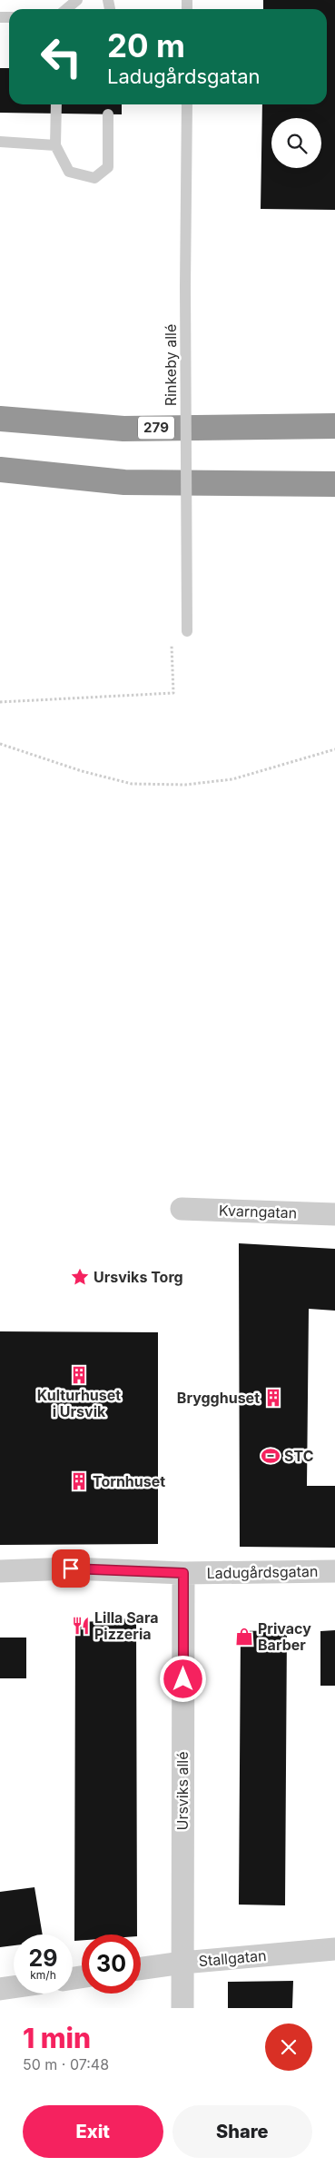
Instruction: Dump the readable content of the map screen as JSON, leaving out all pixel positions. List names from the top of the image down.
{
  "streets": {
    "highway": ["279"],
    "street": [
      "Kvarngatan",
      "Ladugårdsgatan",
      "Ursviks allé",
      "Stallgatan"
    ],
    "lane": ["Rinkeby allé"]
  },
  "crossings": [
    ["Ladugårdsgatan", "Ursviks allé"],
    ["Ursviks allé", "Stallgatan"]
  ],
  "places": {
    "place": ["Ursviks Torg"],
    "building": ["Kulturhuset i Ursvik", "Brygghuset", "Tornhuset"],
    "sports": ["STC"],
    "restaurant": ["Lilla Sara Pizzeria"],
    "shop": ["Privacy Barber"]
  },
  "page": {
    "turn": ["20 m", "Ladugårdsgatan"],
    "speed": "29 km/h",
    "limit": "30",
    "heading": ["1 min", "50 m · 07:48"],
    "buttons": ["Exit", "Share"]
  }
}
